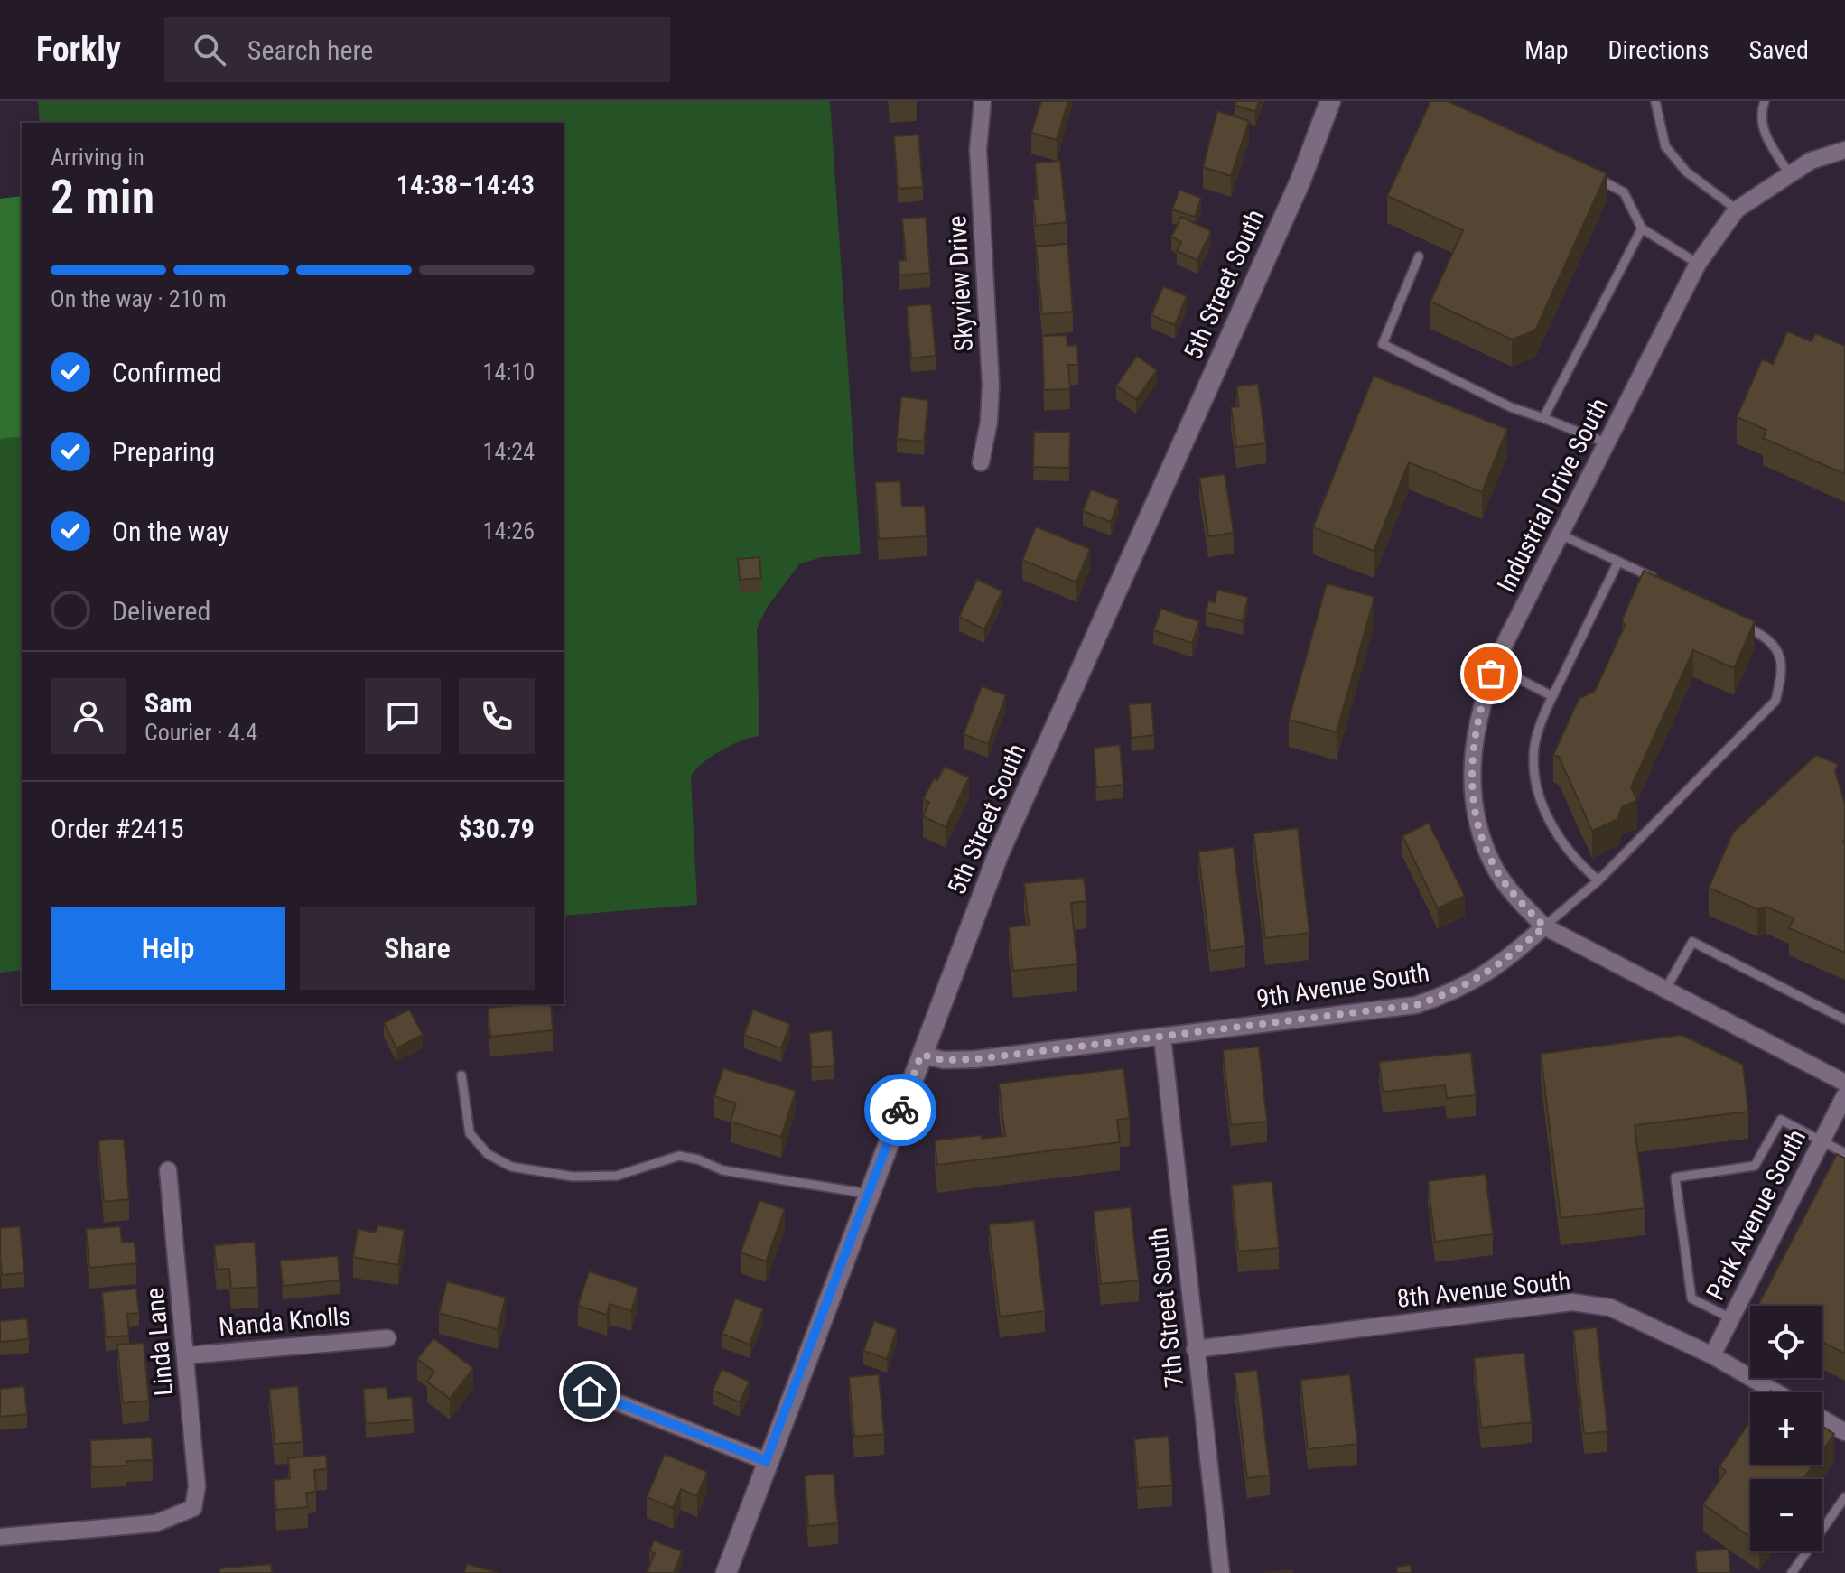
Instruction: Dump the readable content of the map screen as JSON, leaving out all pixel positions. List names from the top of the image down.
{
  "streets": {
    "street": [
      "Skyview Drive",
      "5th Street South",
      "Industrial Drive South",
      "9th Avenue South",
      "Park Avenue South",
      "8th Avenue South",
      "7th Street South",
      "Nanda Knolls",
      "Linda Lane"
    ]
  },
  "crossings": [
    ["5th Street South", "9th Avenue South"],
    ["Industrial Drive South", "9th Avenue South"],
    ["9th Avenue South", "7th Street South"],
    ["Park Avenue South", "8th Avenue South"],
    ["8th Avenue South", "7th Street South"],
    ["Nanda Knolls", "Linda Lane"]
  ],
  "page": {
    "header": "Forkly",
    "search": "Search here",
    "nav": ["Map", "Directions", "Saved"],
    "heading": ["2 min", "Arriving in", "14:38–14:43"],
    "panel": [
      "Sam",
      "Courier · 4.4",
      "Order #2415",
      "$30.79"
    ],
    "bar": "On the way · 210 m",
    "list": [
      ["Confirmed", "14:10"],
      ["Preparing", "14:24"],
      ["On the way", "14:26"],
      "Delivered"
    ],
    "buttons": ["Help", "Share"],
    "map_buttons": ["+", "−"]
  }
}
